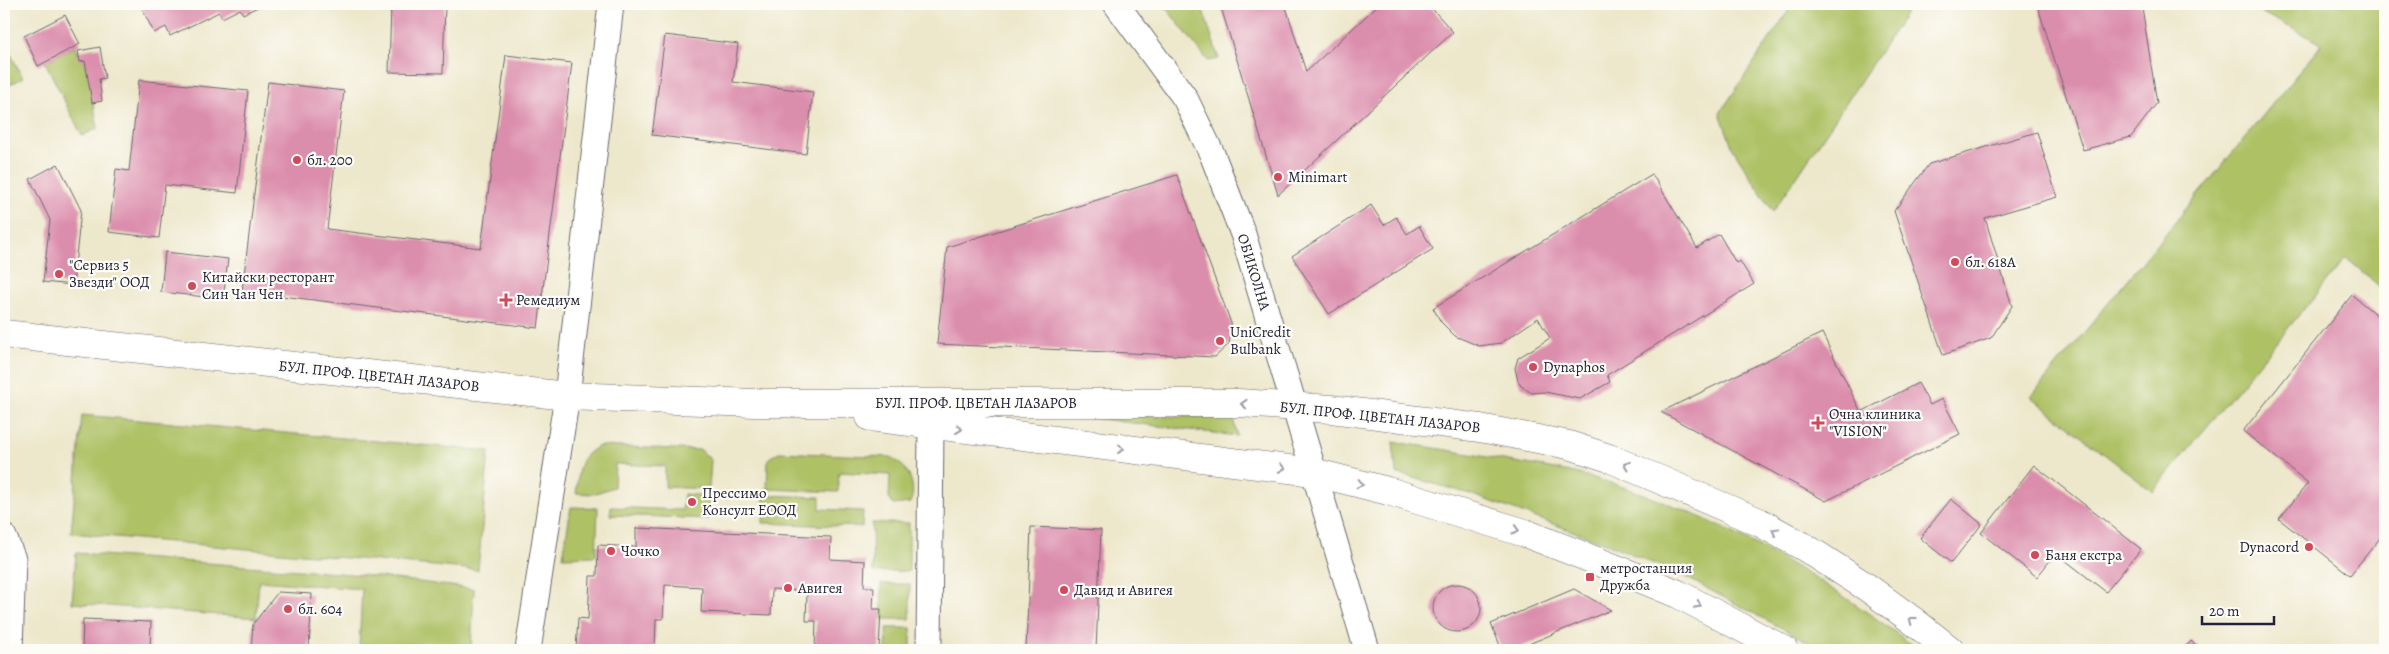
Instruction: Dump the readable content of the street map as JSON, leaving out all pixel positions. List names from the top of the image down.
{
  "streets": {
    "main road": ["БУЛ. ПРОФ. ЦВЕТАН ЛАЗАРОВ"],
    "street": ["ОБИКОЛНА"]
  },
  "crossings": [
    ["ОБИКОЛНА", "БУЛ. ПРОФ. ЦВЕТАН ЛАЗАРОВ"]
  ],
  "places": {
    "other": [
      "бл. 200",
      "Minimart",
      "бл. 618А",
      "\"Сервиз 5 Звезди\" ООД",
      "Китайски ресторант Син Чан Чен",
      "UniCredit Bulbank",
      "Dynaphos",
      "Прессимо Консулт ЕООД",
      "Dynacord",
      "Чочко",
      "Баня екстра",
      "Авигея",
      "Давид и Авигея",
      "бл. 604"
    ],
    "health": ["Ремедиум", "Очна клиника \"VISION\""],
    "transit": ["метростанция Дружба"]
  },
  "scale_bar": "20 m"
}
